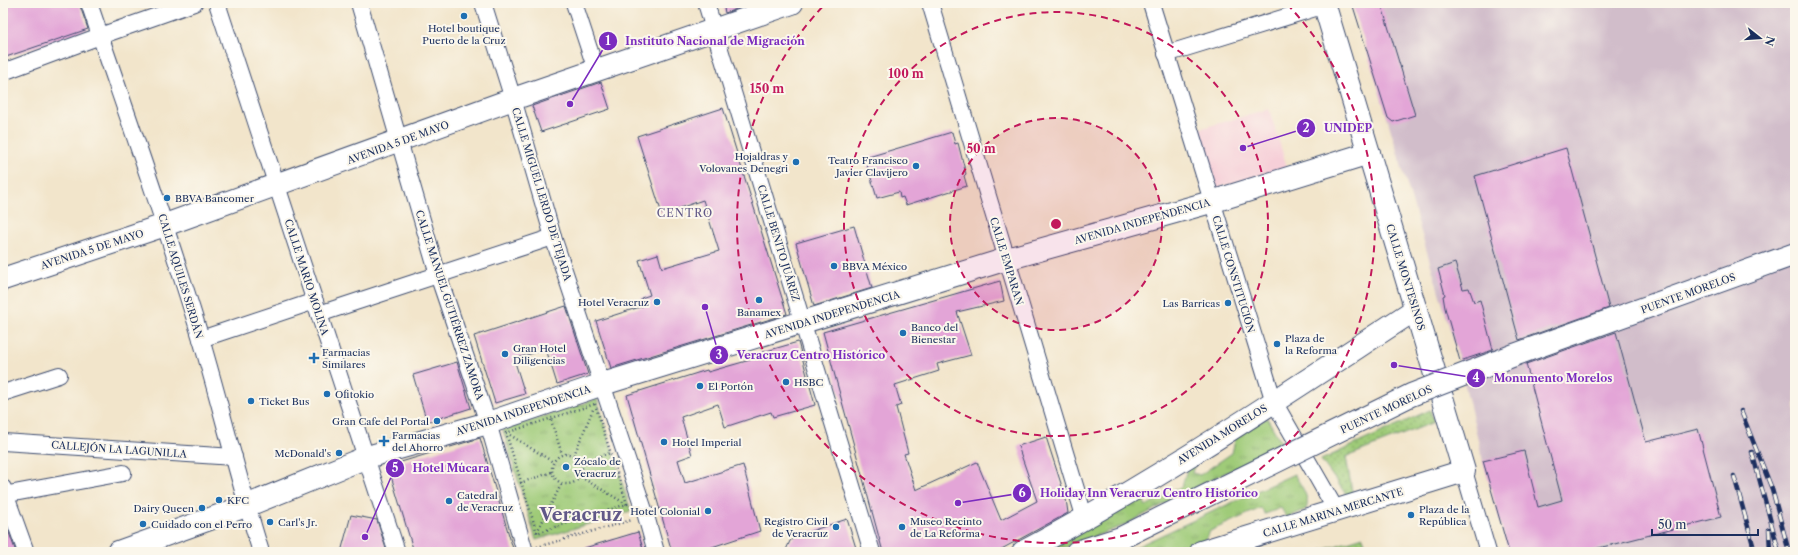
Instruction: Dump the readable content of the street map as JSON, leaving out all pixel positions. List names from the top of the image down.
{
  "streets": {
    "street": [
      "AVENIDA 5 DE MAYO",
      "CALLE MIGUEL LERDO DE TEJADA",
      "AVENIDA INDEPENDENCIA",
      "CALLE BENITO JUÁREZ",
      "CALLE EMPARAN",
      "CALLE CONSTITUCIÓN",
      "CALLE AQUILES SERDÁN",
      "CALLE MARIO MOLINA",
      "CALLE MONTESINOS",
      "PUENTE MORELOS",
      "CALLE MANUEL GUTIÉRREZ ZAMORA",
      "AVENIDA MORELOS",
      "CALLEJÓN LA LAGUNILLA",
      "CALLE MARINA MERCANTE"
    ]
  },
  "crossings": [
    ["AVENIDA 5 DE MAYO", "CALLE MIGUEL LERDO DE TEJADA"],
    ["AVENIDA 5 DE MAYO", "CALLE BENITO JUÁREZ"],
    ["AVENIDA 5 DE MAYO", "CALLE AQUILES SERDÁN"],
    ["AVENIDA 5 DE MAYO", "CALLE MARIO MOLINA"],
    ["AVENIDA 5 DE MAYO", "CALLE MANUEL GUTIÉRREZ ZAMORA"],
    ["CALLE MIGUEL LERDO DE TEJADA", "AVENIDA INDEPENDENCIA"],
    ["AVENIDA INDEPENDENCIA", "CALLE BENITO JUÁREZ"],
    ["AVENIDA INDEPENDENCIA", "CALLE EMPARAN"],
    ["AVENIDA INDEPENDENCIA", "CALLE CONSTITUCIÓN"],
    ["AVENIDA INDEPENDENCIA", "CALLE AQUILES SERDÁN"],
    ["AVENIDA INDEPENDENCIA", "CALLE MARIO MOLINA"],
    ["AVENIDA INDEPENDENCIA", "CALLE MONTESINOS"],
    ["AVENIDA INDEPENDENCIA", "CALLE MANUEL GUTIÉRREZ ZAMORA"],
    ["CALLE EMPARAN", "AVENIDA MORELOS"],
    ["CALLE CONSTITUCIÓN", "AVENIDA MORELOS"],
    ["CALLE CONSTITUCIÓN", "CALLE MARINA MERCANTE"],
    ["CALLE AQUILES SERDÁN", "CALLEJÓN LA LAGUNILLA"],
    ["CALLE MONTESINOS", "AVENIDA MORELOS"],
    ["CALLE MONTESINOS", "CALLE MARINA MERCANTE"]
  ],
  "districts": ["CENTRO", "Veracruz"],
  "places": {
    "other": [
      "Hotel boutique Puerto de la Cruz",
      "Instituto Nacional de Migración",
      "UNIDEP",
      "Hojaldras y Volovanes Denegri",
      "Teatro Francisco Javier Clavijero",
      "BBVA Bancomer",
      "BBVA México",
      "Banamex",
      "Hotel Veracruz",
      "Las Barricas",
      "Veracruz Centro Histórico",
      "Banco del Bienestar",
      "Plaza de la Reforma",
      "Gran Hotel Diligencias",
      "Monumento Morelos",
      "HSBC",
      "El Portón",
      "Ofitokio",
      "Ticket Bus",
      "Gran Cafe del Portal",
      "Hotel Imperial",
      "McDonald's",
      "Zócalo de Veracruz",
      "KFC",
      "Catedral de Veracruz",
      "Holiday Inn Veracruz Centro Historico",
      "Dairy Queen",
      "Hotel Colonial",
      "Plaza de la República",
      "Carl's Jr.",
      "Cuidado con el Perro",
      "Registro Civil de Veracruz",
      "Museo Recinto de La Reforma",
      "Hotel Múcara"
    ],
    "health": ["Farmacias Similares", "Farmacias del Ahorro"]
  },
  "scale_bar": "50 m",
  "north": "right",
  "rings": ["100 m", "150 m", "50 m"]
}
